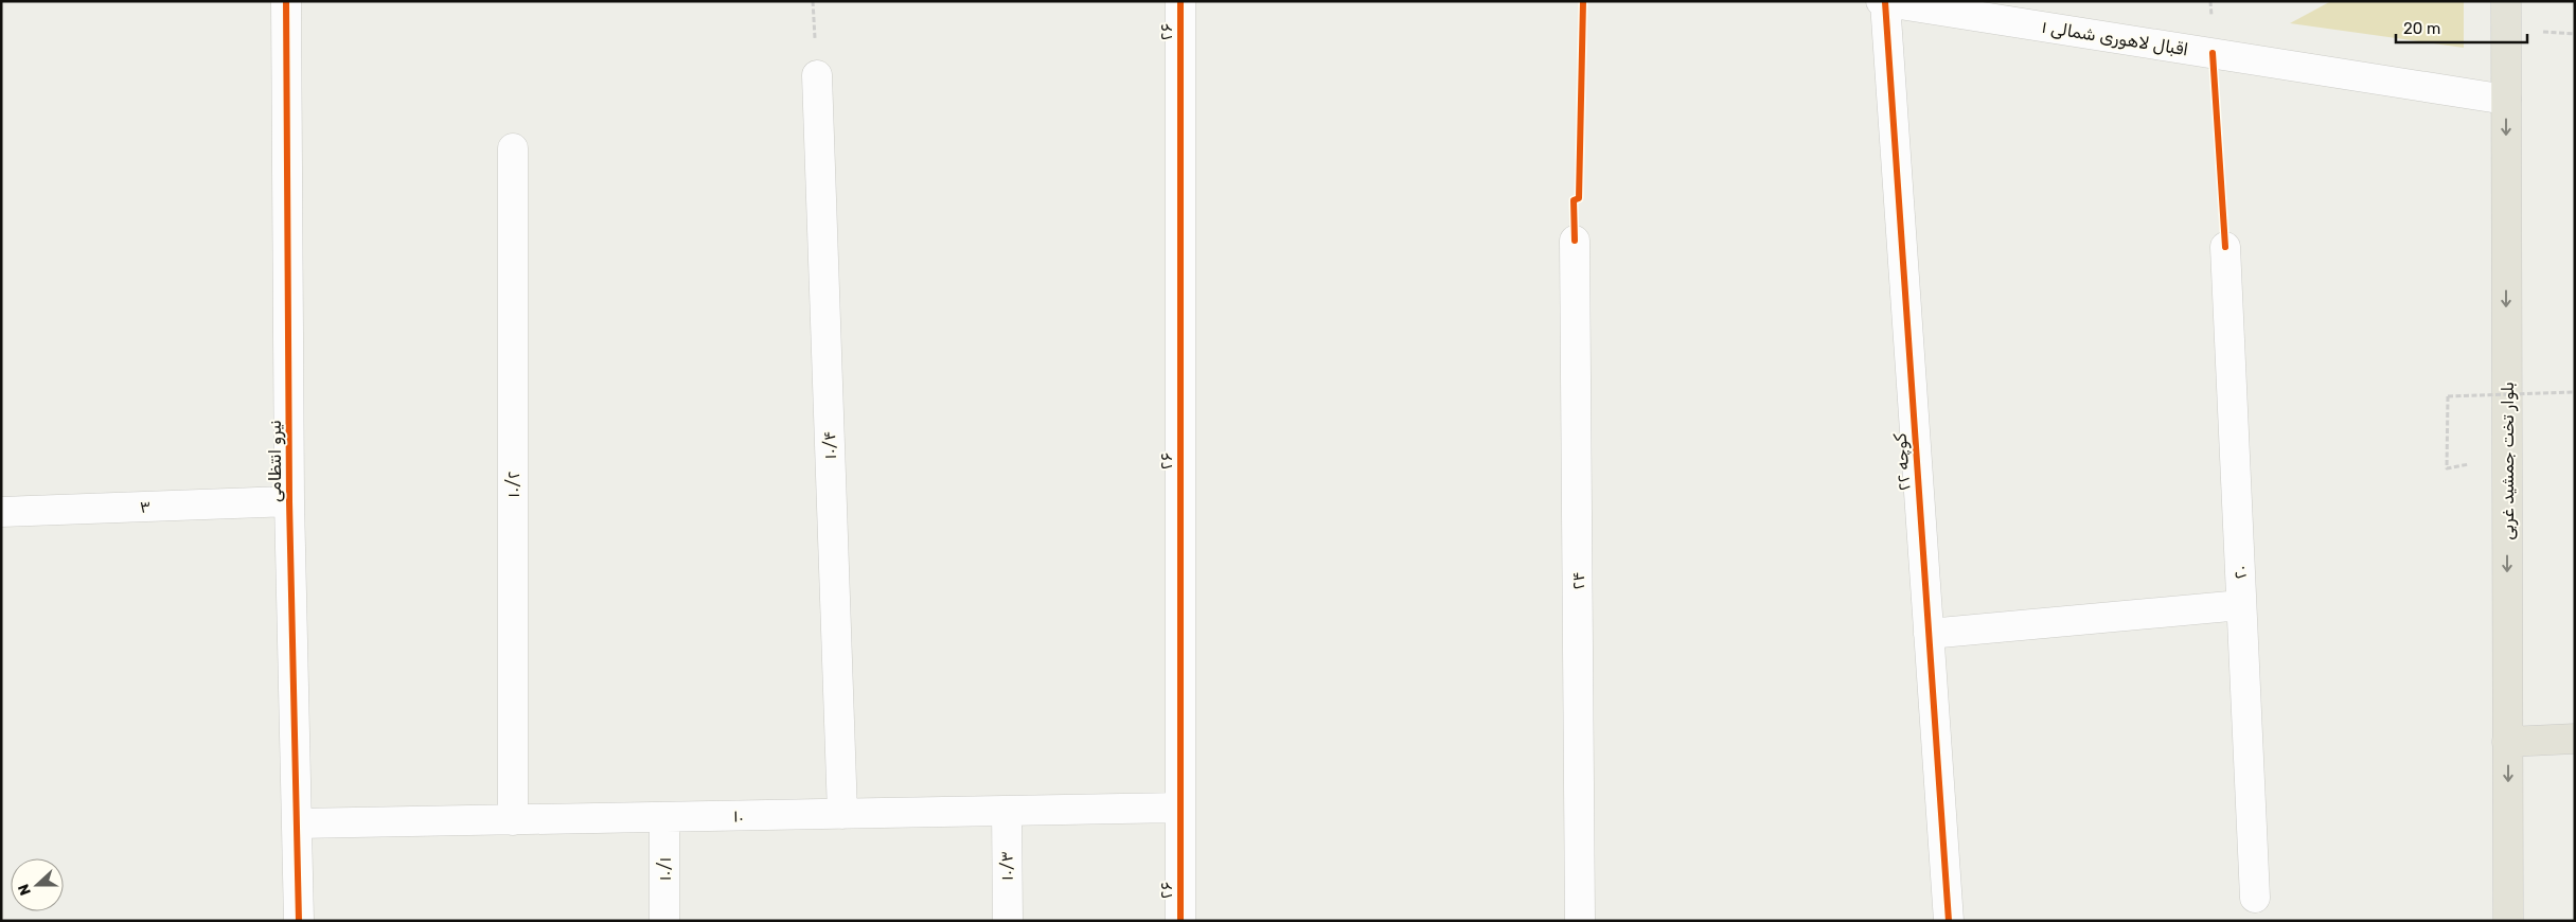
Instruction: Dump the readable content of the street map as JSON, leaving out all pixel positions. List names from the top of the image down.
{
  "streets": {
    "main road": ["بلوار تخت جمشید غربی"],
    "street": [
      "۲۶",
      "اقبال لاهوری شمالی ۱",
      "۱۰/۴",
      "نیرو انتظامی",
      "کوچه ۲۲",
      "۱۰/۲",
      "۳",
      "۲۰",
      "۲۴",
      "۱۰",
      "۱۰/۳",
      "۱۰/۱"
    ]
  },
  "crossings": [
    ["۲۶", "۱۰"],
    ["اقبال لاهوری شمالی ۱", "بلوار تخت جمشید غربی"],
    ["اقبال لاهوری شمالی ۱", "کوچه ۲۲"],
    ["۱۰/۴", "۱۰"],
    ["نیرو انتظامی", "۳"],
    ["نیرو انتظامی", "۱۰"],
    ["۱۰/۲", "۱۰"],
    ["۱۰", "۱۰/۳"],
    ["۱۰", "۱۰/۱"]
  ],
  "one_way": ["بلوار تخت جمشید غربی"],
  "scale_bar": "20 m",
  "north": "left"
}
